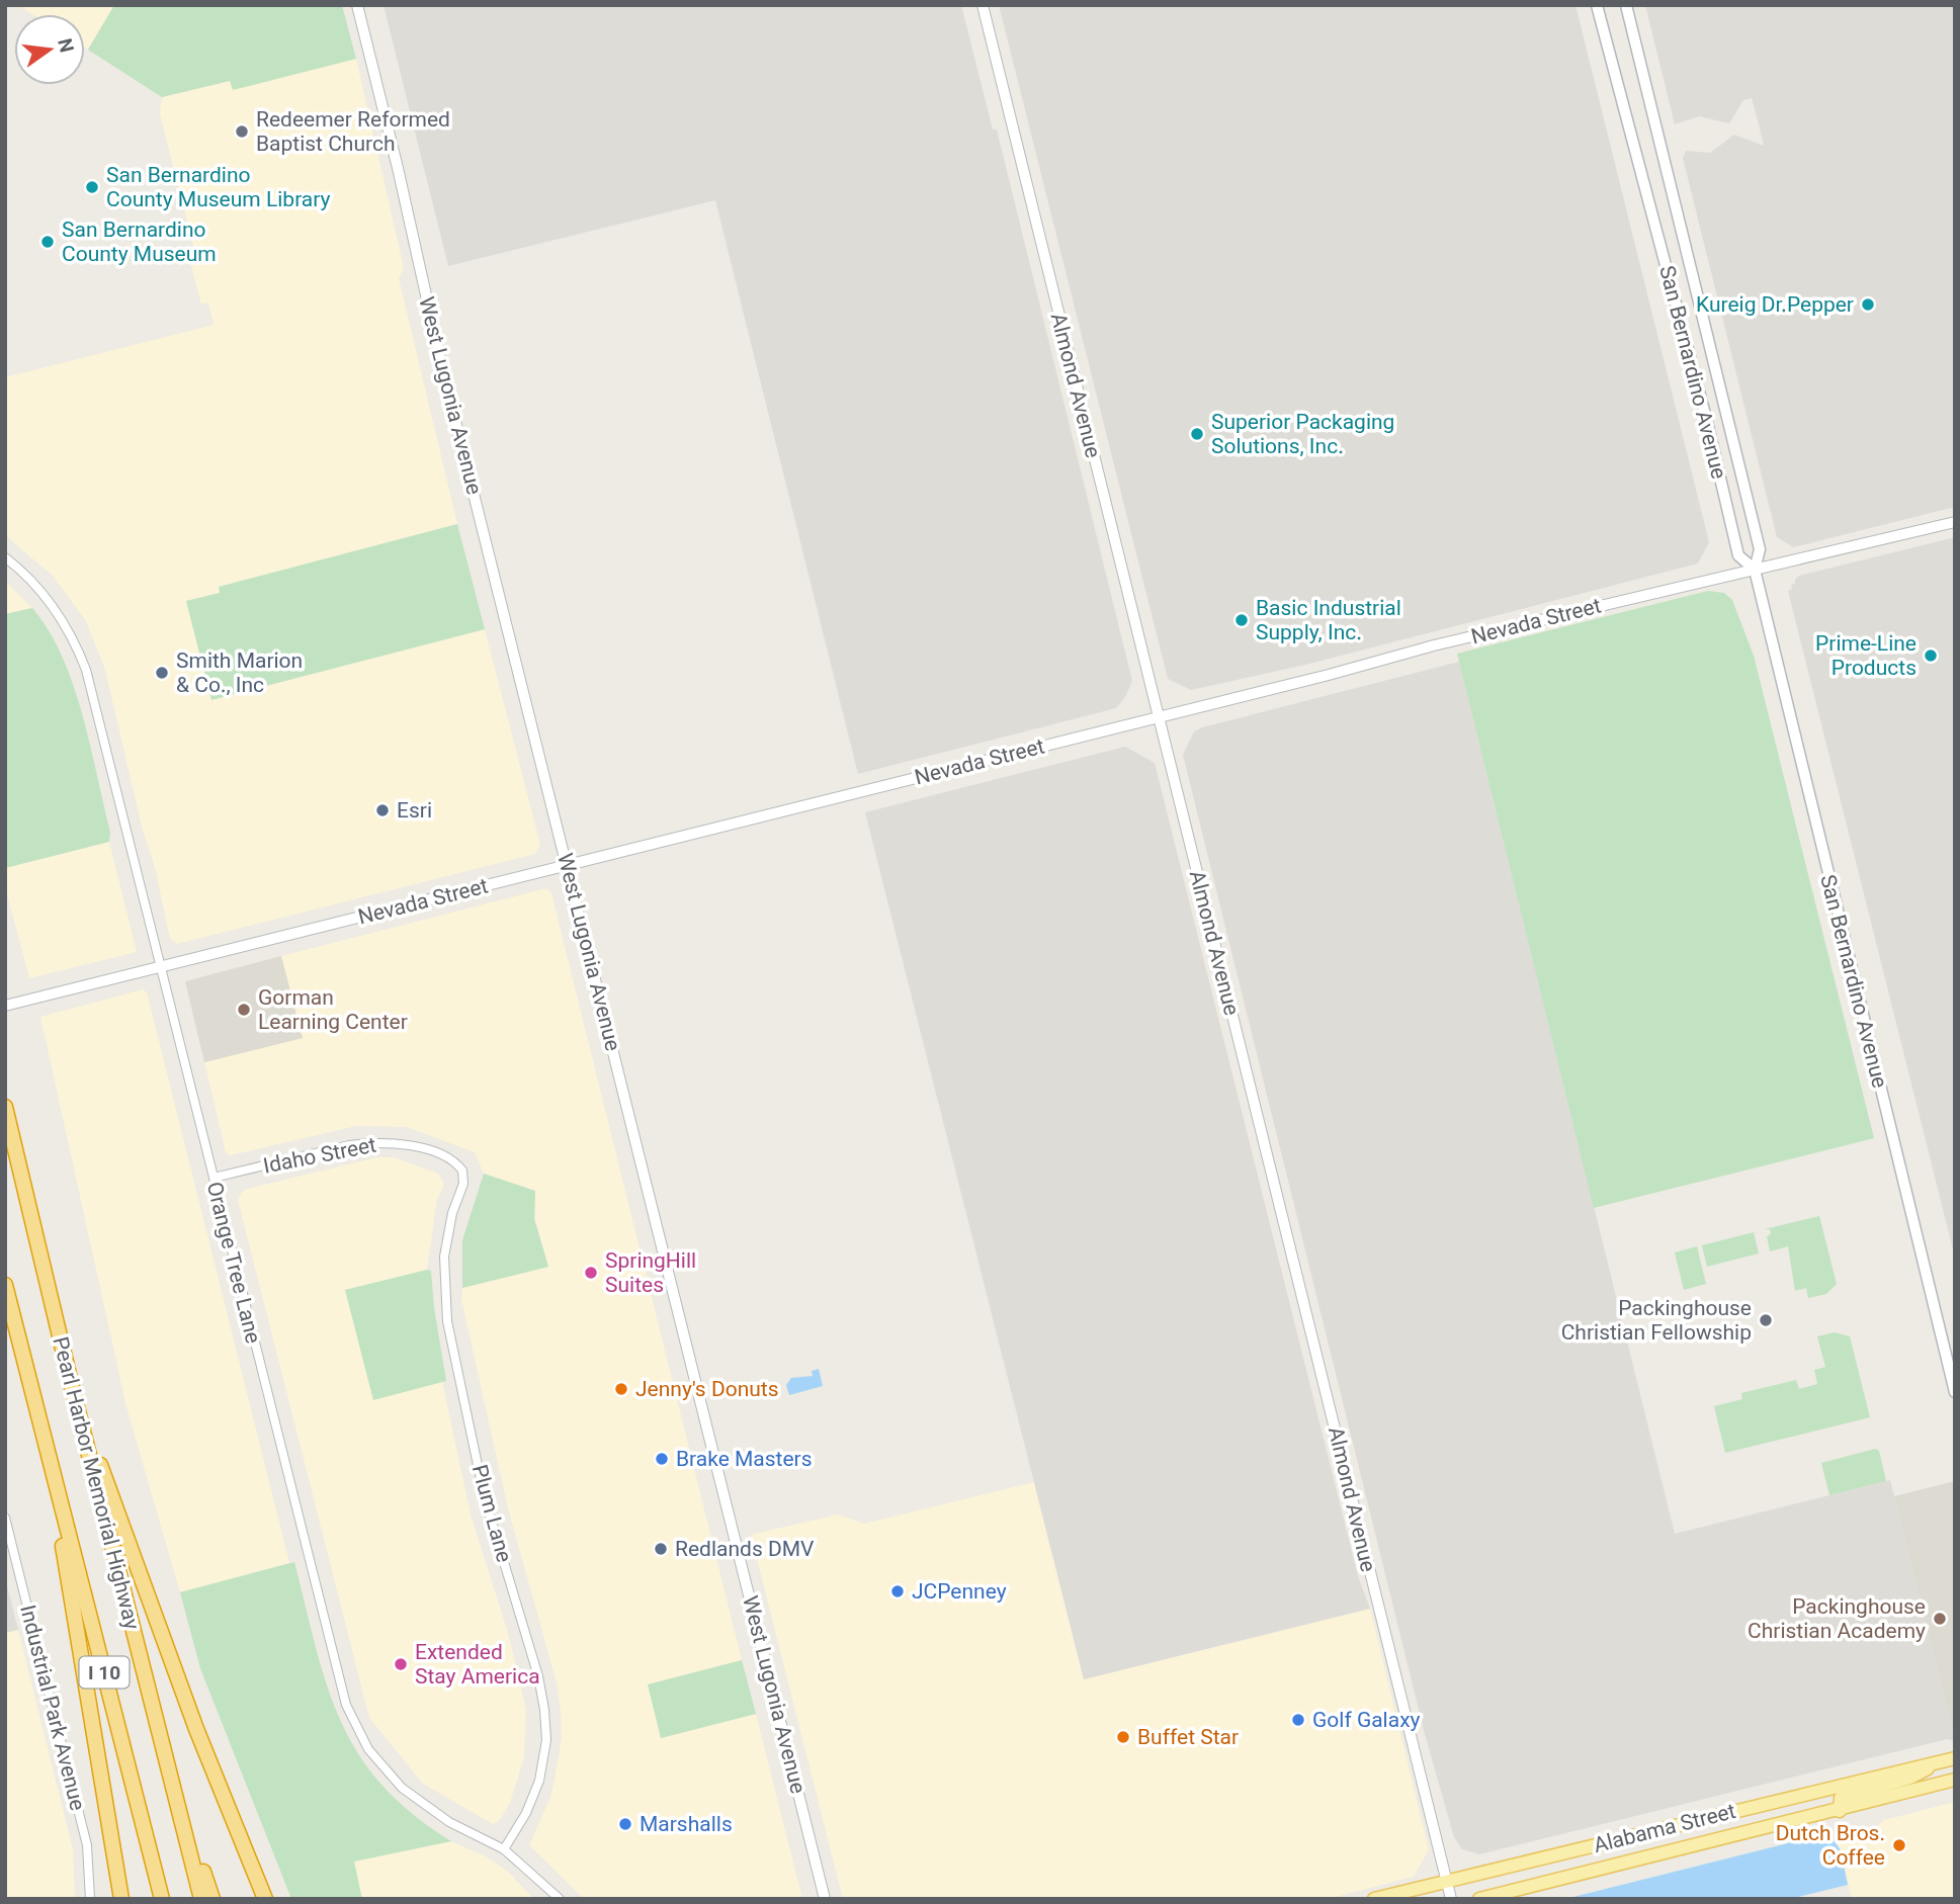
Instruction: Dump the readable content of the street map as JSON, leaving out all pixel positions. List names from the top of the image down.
{
  "streets": {
    "highway": ["Pearl Harbor Memorial Highway", "I 10"],
    "main road": ["San Bernardino Avenue", "Alabama Street"],
    "street": [
      "Almond Avenue",
      "West Lugonia Avenue",
      "Nevada Street",
      "Idaho Street",
      "Orange Tree Lane",
      "Plum Lane",
      "Industrial Park Avenue"
    ]
  },
  "crossings": [
    ["San Bernardino Avenue", "Nevada Street"],
    ["Almond Avenue", "Nevada Street"],
    ["Almond Avenue", "Alabama Street"],
    ["West Lugonia Avenue", "Nevada Street"],
    ["Nevada Street", "Orange Tree Lane"],
    ["Idaho Street", "Orange Tree Lane"],
    ["Idaho Street", "Plum Lane"],
    ["Orange Tree Lane", "Plum Lane"]
  ],
  "places": [
    "Redeemer Reformed Baptist Church",
    "San Bernardino County Museum Library",
    "San Bernardino County Museum",
    "Kureig Dr.Pepper",
    "Superior Packaging Solutions, Inc.",
    "Basic Industrial Supply, Inc.",
    "Prime-Line Products",
    "Smith Marion & Co., Inc",
    "Esri",
    "Gorman Learning Center",
    "SpringHill Suites",
    "Packinghouse Christian Fellowship",
    "Jenny's Donuts",
    "Brake Masters",
    "Redlands DMV",
    "JCPenney",
    "Packinghouse Christian Academy",
    "Extended Stay America",
    "Golf Galaxy",
    "Buffet Star",
    "Marshalls",
    "Dutch Bros. Coffee"
  ],
  "north": "right"
}
